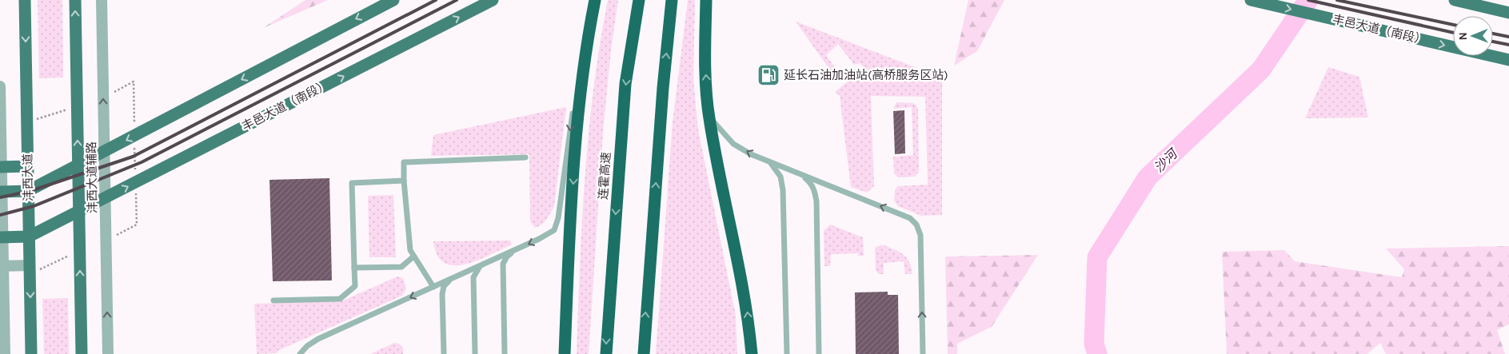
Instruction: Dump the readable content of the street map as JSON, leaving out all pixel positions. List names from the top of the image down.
{
  "streets": {
    "highway": ["连霍高速"],
    "main road": ["丰邑大道（南段）", "沣西大道"],
    "street": ["沣西大道辅路"]
  },
  "crossings": [
    ["丰邑大道（南段）", "沣西大道"],
    ["丰邑大道（南段）", "沣西大道辅路"]
  ],
  "one_way": ["沣西大道辅路"],
  "water": ["沙河"],
  "places": {
    "fuel station": ["延长石油加油站(高桥服务区站)"]
  },
  "north": "left"
}
